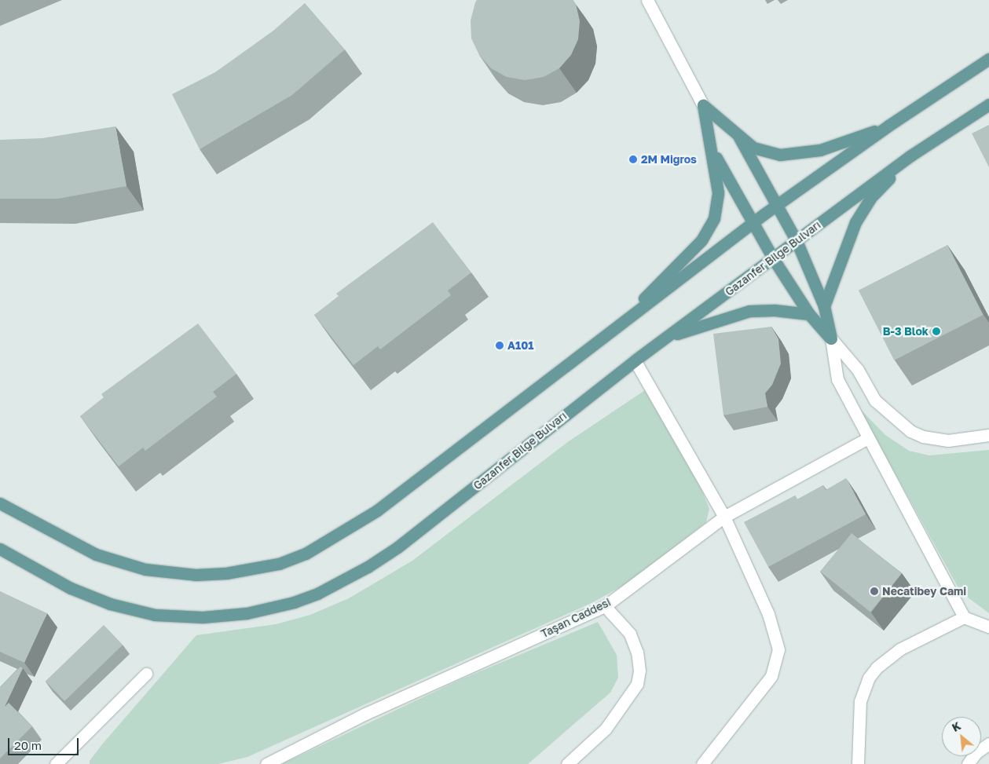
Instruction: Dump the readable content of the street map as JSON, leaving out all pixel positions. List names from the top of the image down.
{
  "streets": {
    "main road": ["Gazanfer Bilge Bulvarı"],
    "street": ["Taşan Caddesi"]
  },
  "places": [
    "2M Migros",
    "B-3 Blok",
    "A101",
    "Necatibey Cami"
  ],
  "scale_bar": "20 m",
  "north": "top left"
}
